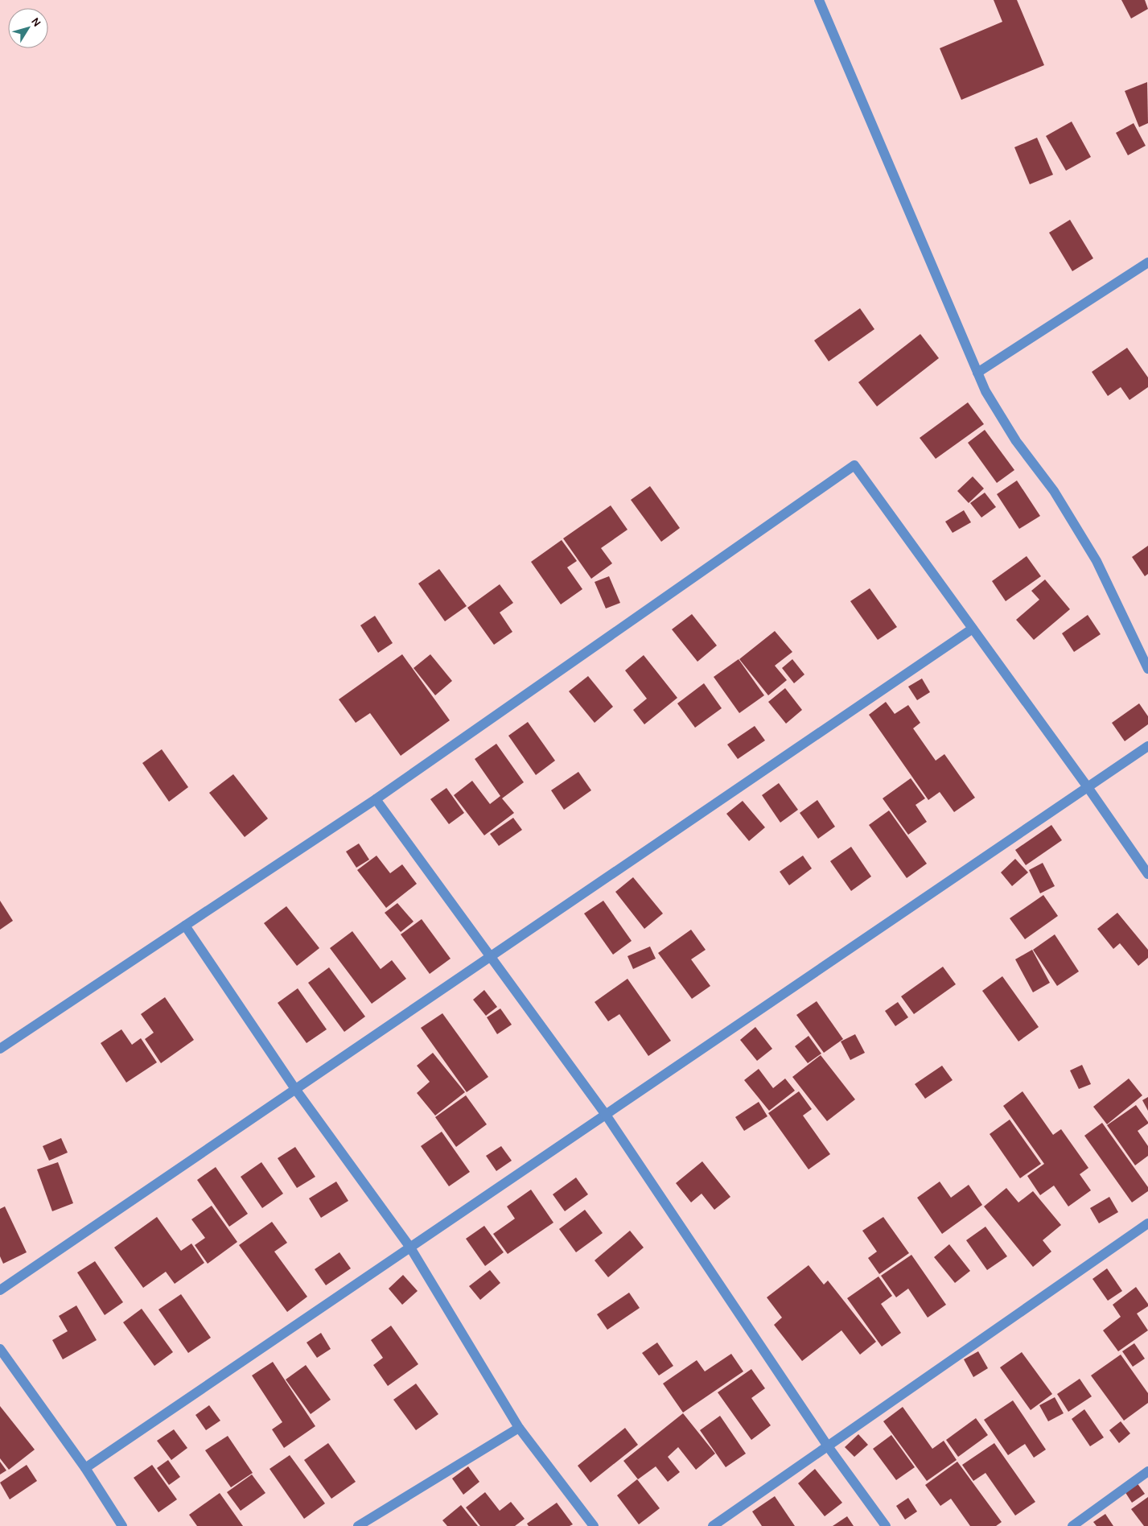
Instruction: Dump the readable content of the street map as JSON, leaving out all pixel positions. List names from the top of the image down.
{
  "north": "top right"
}
